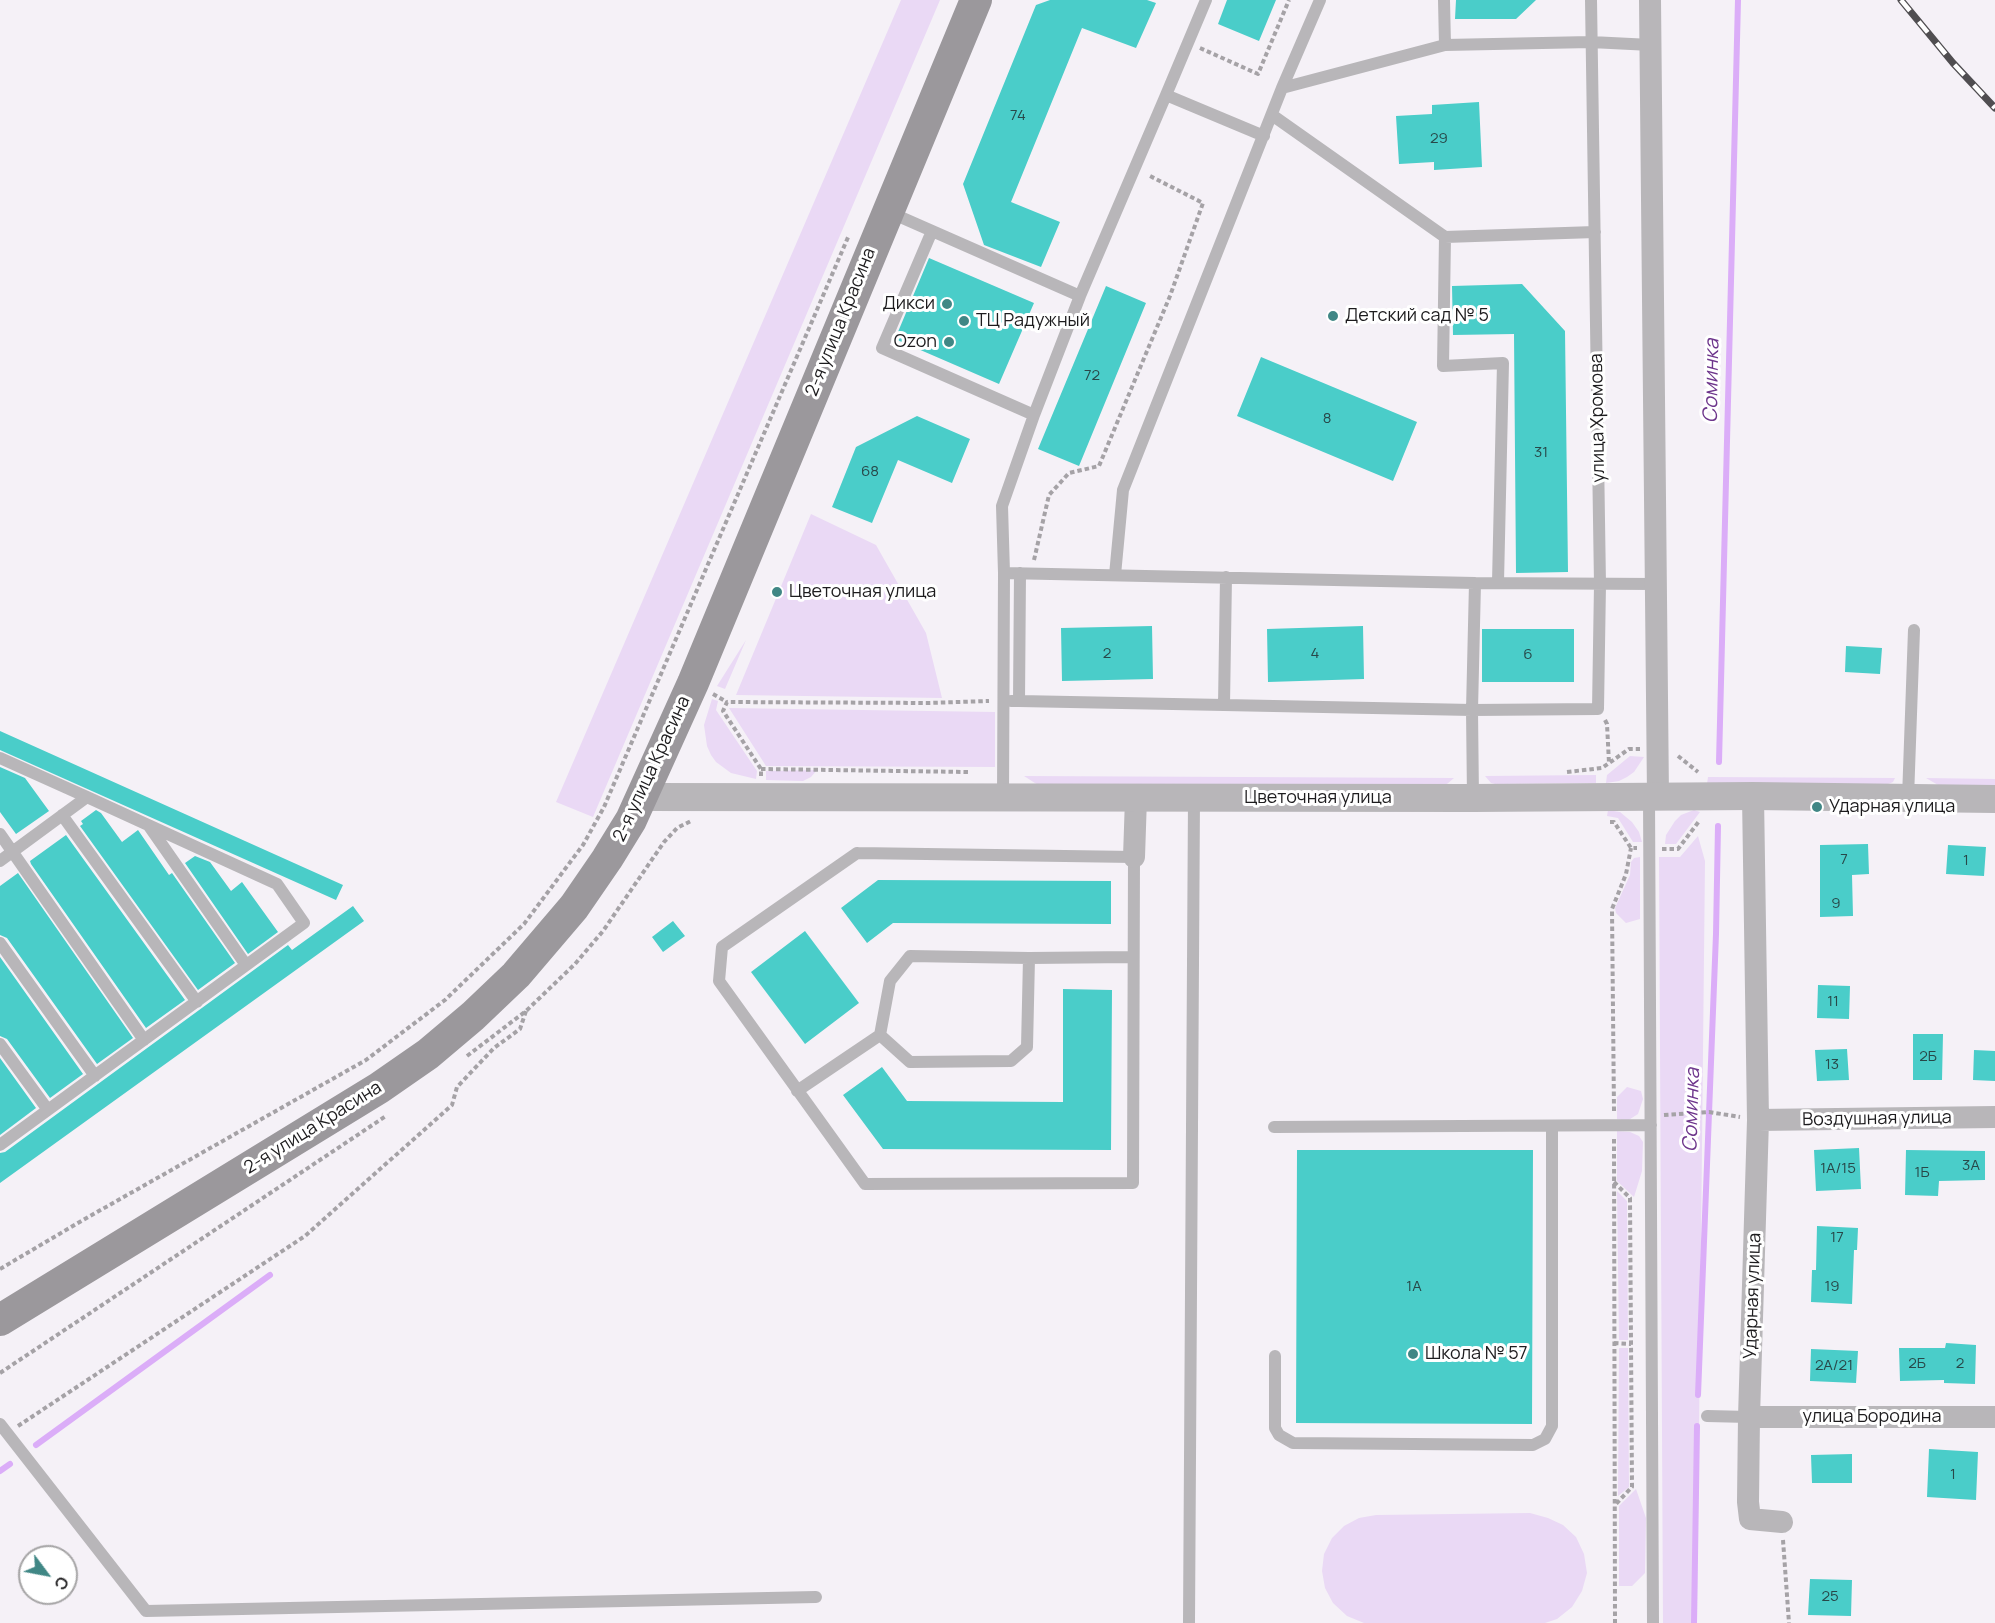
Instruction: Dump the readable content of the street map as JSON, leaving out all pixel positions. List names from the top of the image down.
{
  "streets": {
    "main road": ["2-я улица Красина"],
    "street": [
      "Цветочная улица",
      "Воздушная улица",
      "Ударная улица",
      "улица Бородина"
    ],
    "lane": ["улица Хромова"]
  },
  "crossings": [
    ["2-я улица Красина", "Цветочная улица"],
    ["Цветочная улица", "Ударная улица"],
    ["Воздушная улица", "Ударная улица"],
    ["Ударная улица", "улица Бородина"]
  ],
  "water": ["Соминка"],
  "places": [
    "Дикси",
    "Детский сад № 5",
    "ТЦ Радужный",
    "Ozon",
    "Цветочная улица",
    "Ударная улица",
    "Школа № 57"
  ],
  "house_numbers": [
    "74",
    "29",
    "72",
    "8",
    "31",
    "68",
    "2",
    "4",
    "6",
    "7",
    "1",
    "9",
    "11",
    "2Б",
    "13",
    "3А",
    "1А/15",
    "1Б",
    "17",
    "1А",
    "19",
    "2Б",
    "2",
    "2А/21",
    "1",
    "25"
  ],
  "north": "bottom right"
}
